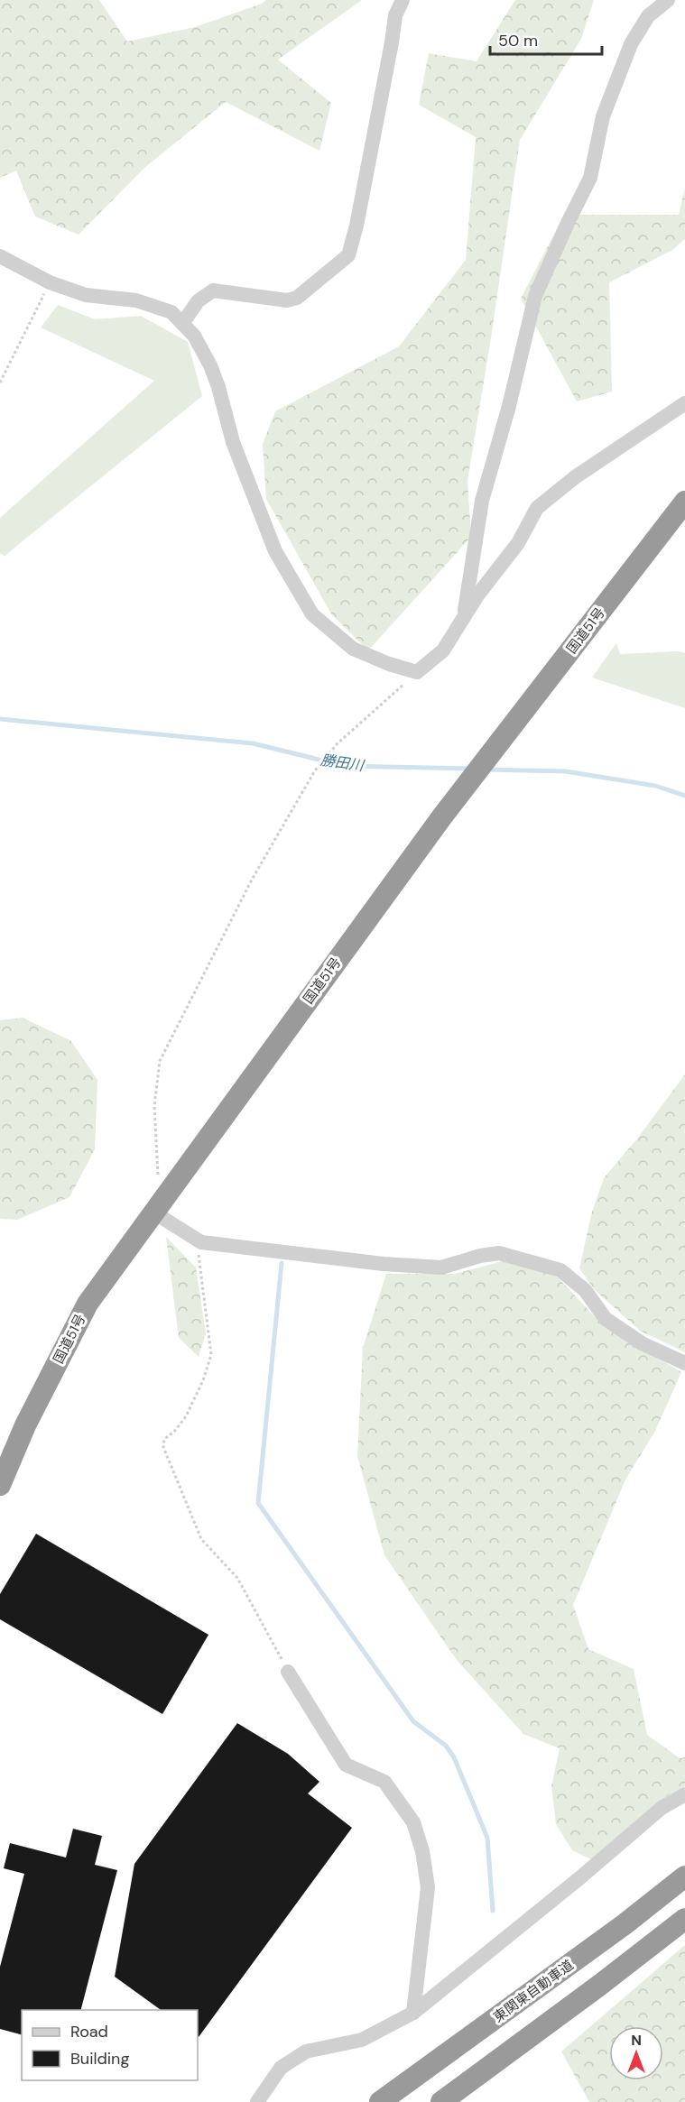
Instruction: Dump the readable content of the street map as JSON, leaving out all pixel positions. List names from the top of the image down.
{
  "streets": {
    "highway": ["国道51号", "東関東自動車道"]
  },
  "water": ["勝田川"],
  "legend": ["Road", "Building"],
  "scale_bar": "50 m",
  "north": "top"
}
